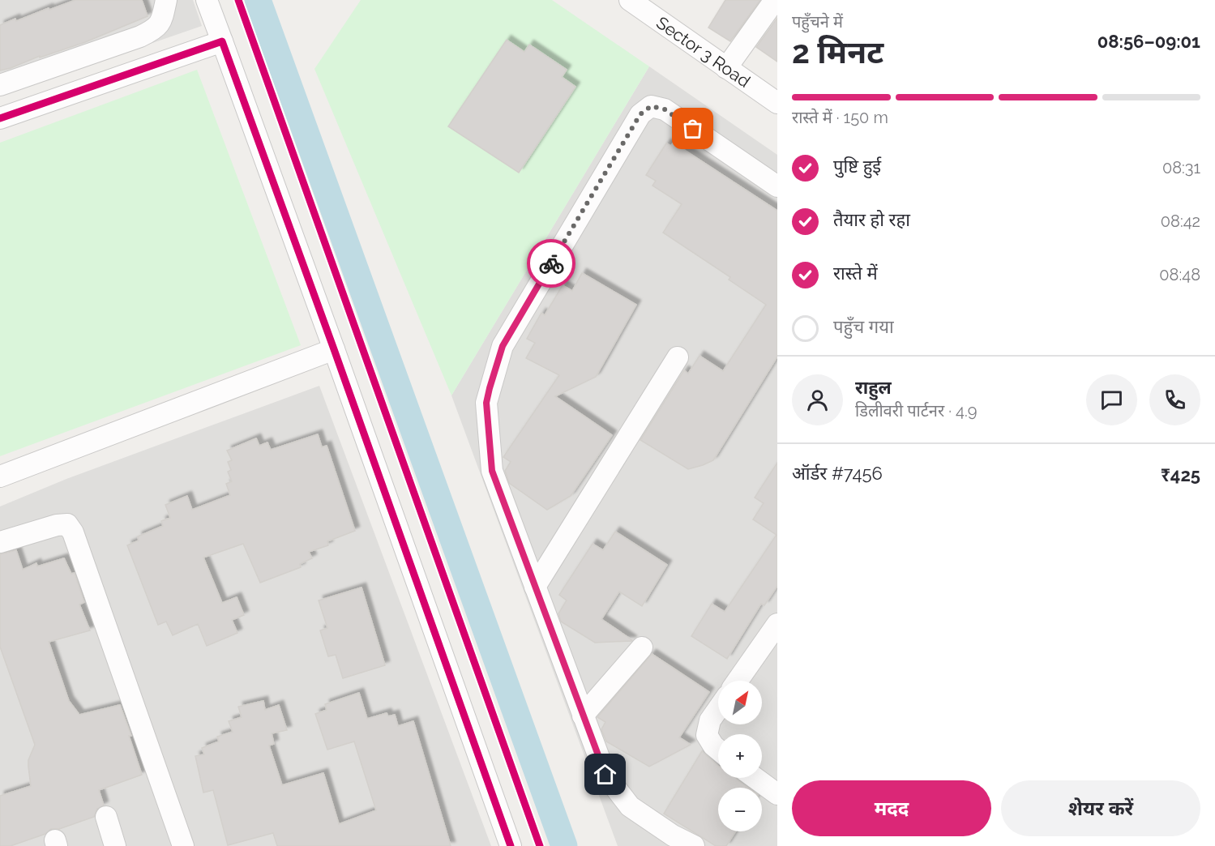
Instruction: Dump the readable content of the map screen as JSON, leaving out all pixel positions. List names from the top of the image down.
{
  "streets": {
    "street": ["Sector 3 Road"]
  },
  "north": "top right",
  "page": {
    "heading": ["2 मिनट", "पहुँचने में", "08:56–09:01"],
    "panel": [
      "राहुल",
      "डिलीवरी पार्टनर · 4.9",
      "ऑर्डर #7456",
      "₹425"
    ],
    "bar": "रास्ते में · 150 m",
    "list": [
      ["पुष्टि हुई", "08:31"],
      ["तैयार हो रहा", "08:42"],
      ["रास्ते में", "08:48"],
      "पहुँच गया"
    ],
    "map_buttons": ["+", "−"],
    "buttons": ["मदद", "शेयर करें"]
  }
}
